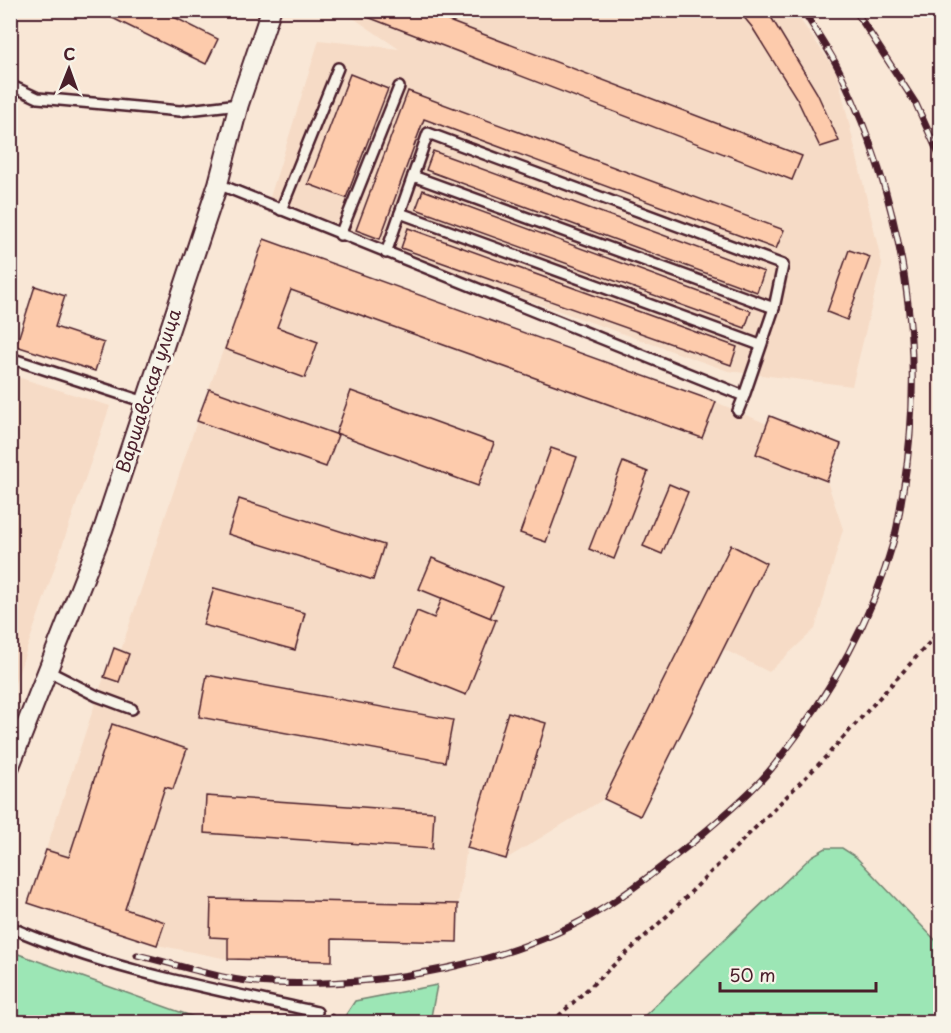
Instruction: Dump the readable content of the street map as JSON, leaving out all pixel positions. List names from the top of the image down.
{
  "streets": {
    "street": ["Варшавская улица"]
  },
  "scale_bar": "50 m",
  "north": "top"
}
